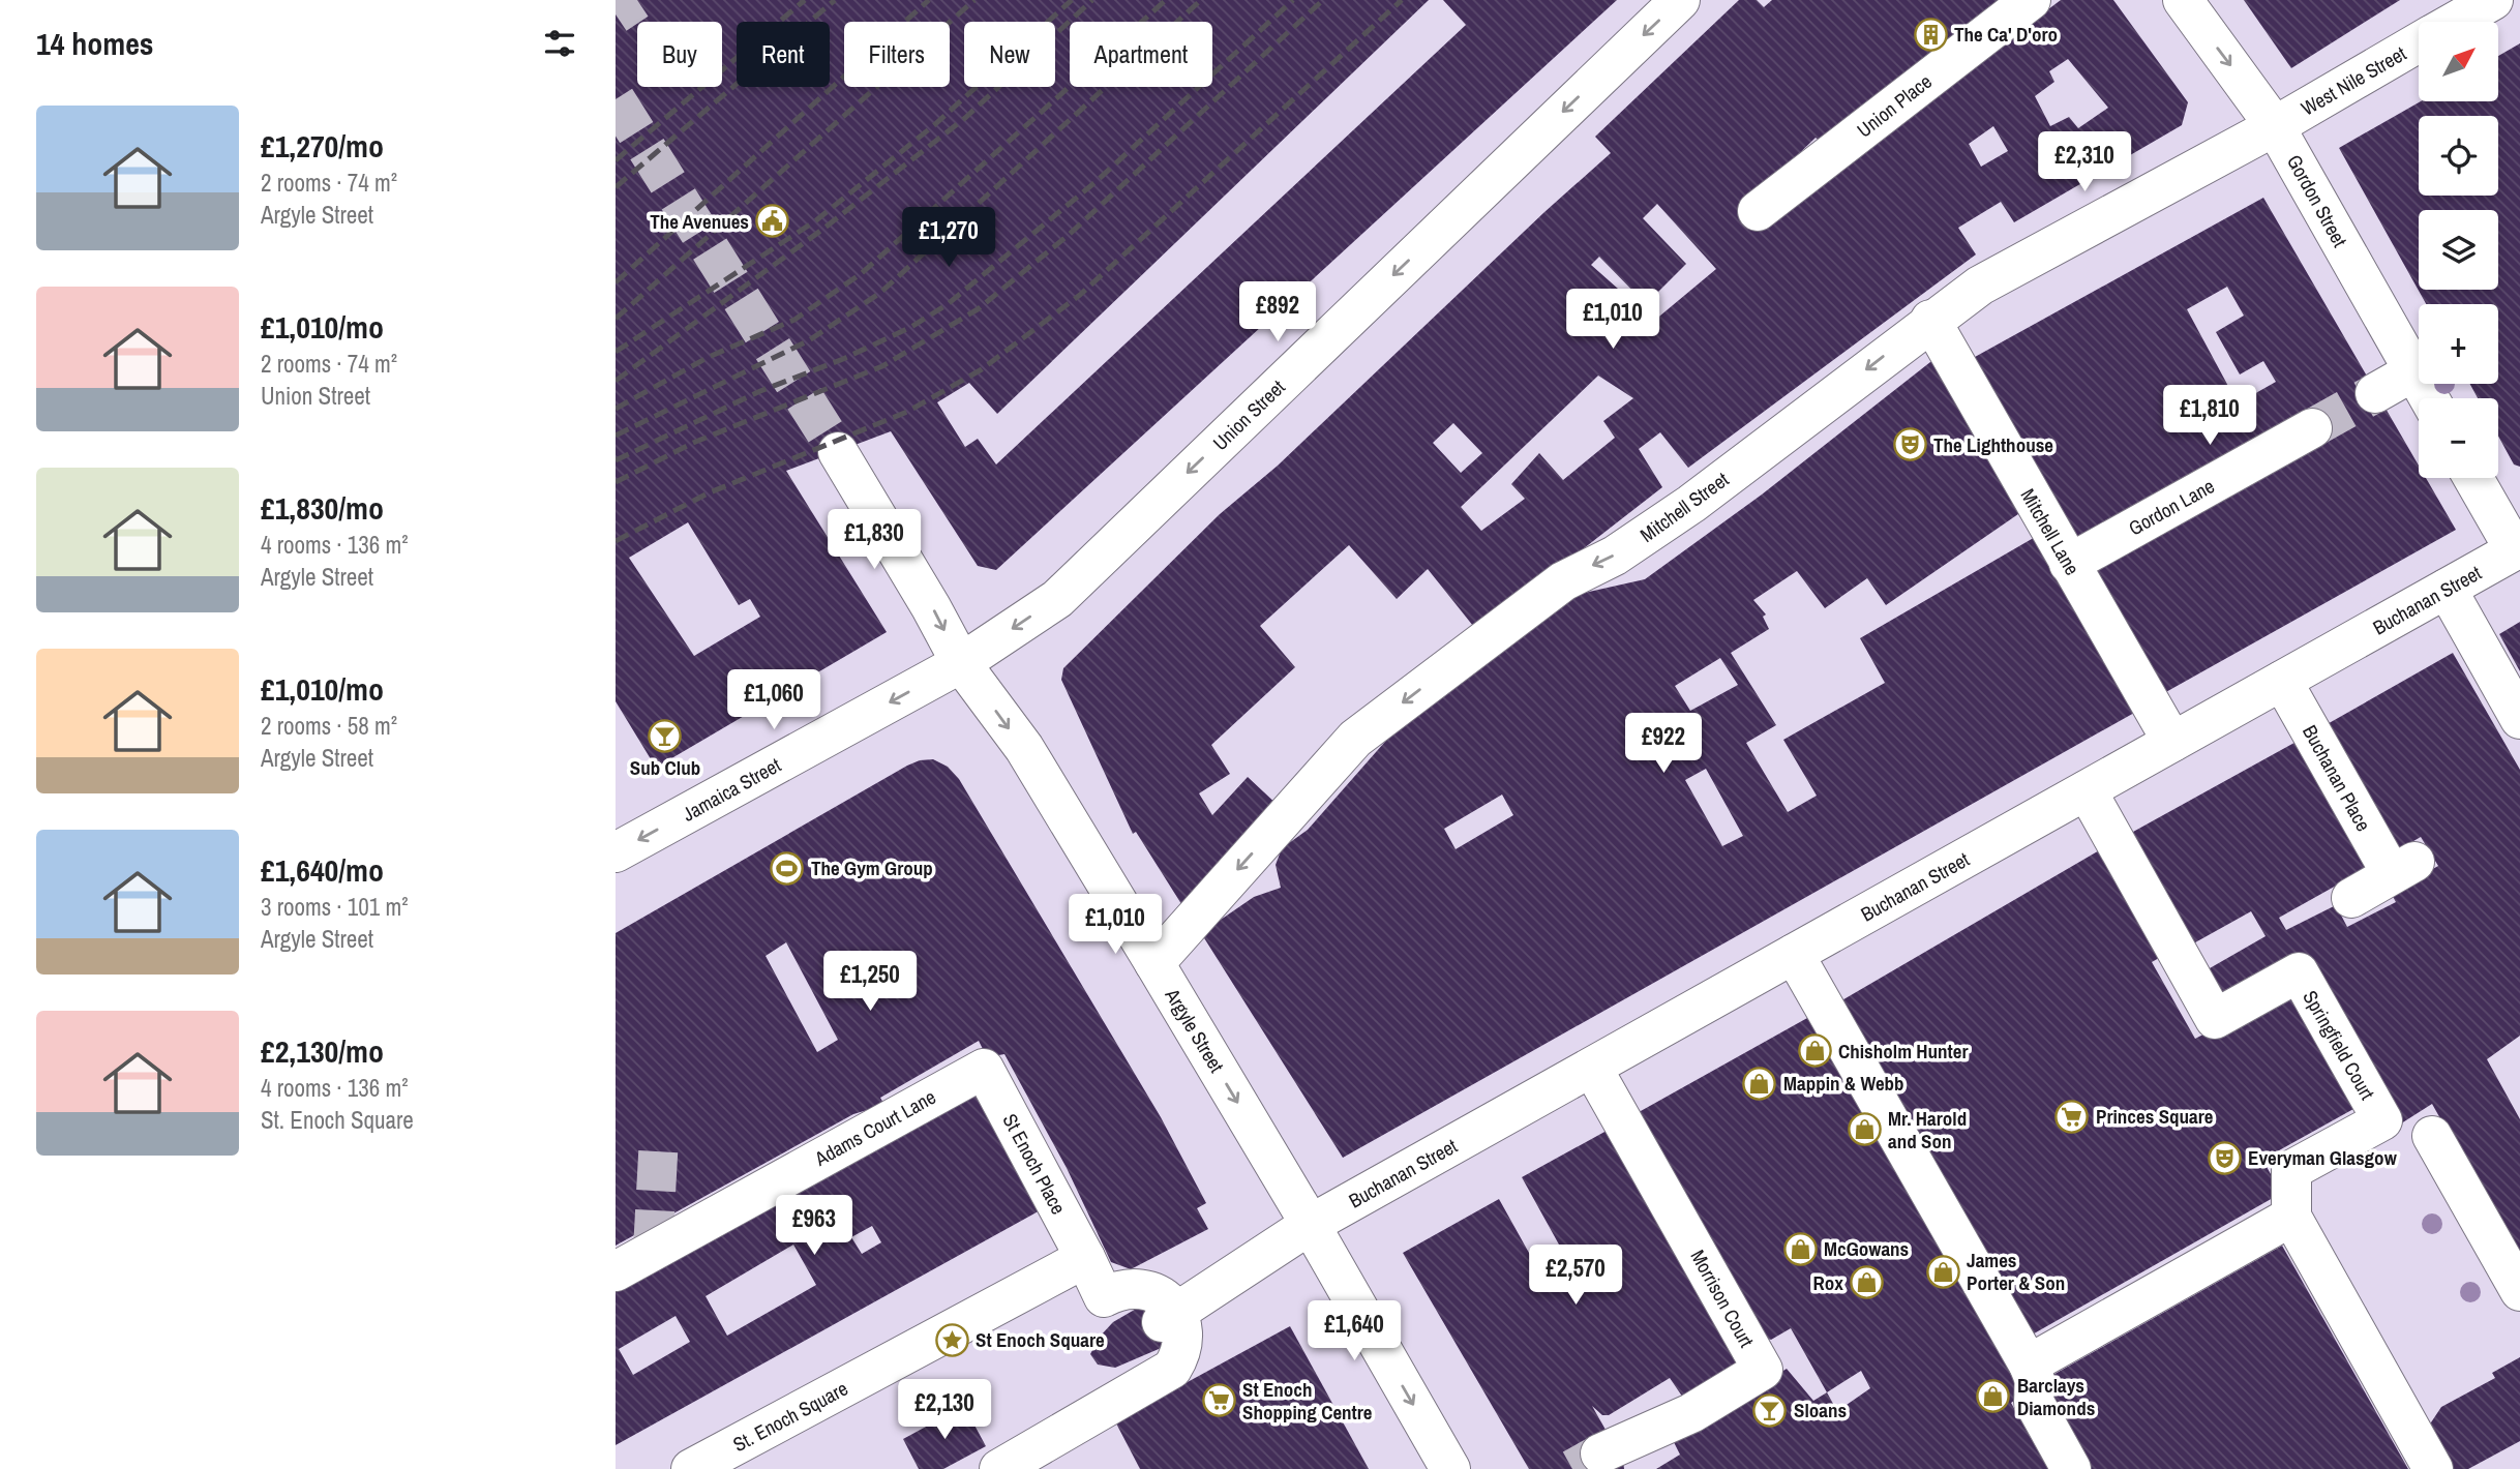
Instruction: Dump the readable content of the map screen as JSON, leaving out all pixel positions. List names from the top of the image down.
{
  "streets": {
    "street": [
      "West Nile Street",
      "Union Place",
      "Gordon Street",
      "Union Street",
      "Mitchell Street",
      "Gordon Lane",
      "Mitchell Lane",
      "Buchanan Street",
      "Buchanan Place",
      "Jamaica Street",
      "Argyle Street",
      "Springfield Court",
      "Adams Court Lane",
      "St Enoch Place",
      "Morrison Court",
      "St. Enoch Square"
    ]
  },
  "crossings": [
    ["West Nile Street", "Gordon Street"],
    ["West Nile Street", "Mitchell Street"],
    ["Gordon Street", "Mitchell Street"],
    ["Union Street", "Jamaica Street"],
    ["Union Street", "Argyle Street"],
    ["Mitchell Street", "Mitchell Lane"],
    ["Mitchell Street", "Argyle Street"],
    ["Gordon Lane", "Mitchell Lane"],
    ["Mitchell Lane", "Buchanan Street"],
    ["Buchanan Street", "Buchanan Place"],
    ["Buchanan Street", "Argyle Street"],
    ["Buchanan Street", "Springfield Court"],
    ["Buchanan Street", "Morrison Court"],
    ["Jamaica Street", "Argyle Street"],
    ["Adams Court Lane", "St Enoch Place"],
    ["St Enoch Place", "St. Enoch Square"]
  ],
  "one_way": [
    "Union Street",
    "Mitchell Street",
    "Jamaica Street",
    "Argyle Street"
  ],
  "places": {
    "building": ["The Ca' D'oro"],
    "public building": ["The Avenues"],
    "theatre": ["The Lighthouse", "Everyman Glasgow"],
    "bar": ["Sub Club", "Sloans"],
    "sports": ["The Gym Group"],
    "shop": [
      "Chisholm Hunter",
      "Mappin & Webb",
      "Mr. Harold and Son",
      "McGowans",
      "James Porter & Son",
      "Rox",
      "Barclays Diamonds"
    ],
    "supermarket": ["Princes Square", "St Enoch Shopping Centre"],
    "place": ["St Enoch Square"]
  },
  "north": "top right",
  "page": {
    "heading": "14 homes",
    "map_buttons": ["+", "−"],
    "chip": [
      "Buy",
      "Rent",
      "Filters",
      "New",
      "Apartment"
    ],
    "list": [
      {
        "name": "£1,270/mo",
        "note": "2 rooms · 74 m² · Argyle Street"
      },
      {
        "name": "£1,010/mo",
        "note": "2 rooms · 74 m² · Union Street"
      },
      {
        "name": "£1,830/mo",
        "note": "4 rooms · 136 m² · Argyle Street"
      },
      {
        "name": "£1,010/mo",
        "note": "2 rooms · 58 m² · Argyle Street"
      },
      {
        "name": "£1,640/mo",
        "note": "3 rooms · 101 m² · Argyle Street"
      },
      {
        "name": "£2,130/mo",
        "note": "4 rooms · 136 m² · St. Enoch Square"
      }
    ],
    "price": [
      "£2,310",
      "£1,270",
      "£892",
      "£1,010",
      "£1,810",
      "£1,830",
      "£1,060",
      "£922",
      "£1,010",
      "£1,250",
      "£963",
      "£2,570",
      "£1,640",
      "£2,130"
    ]
  }
}
